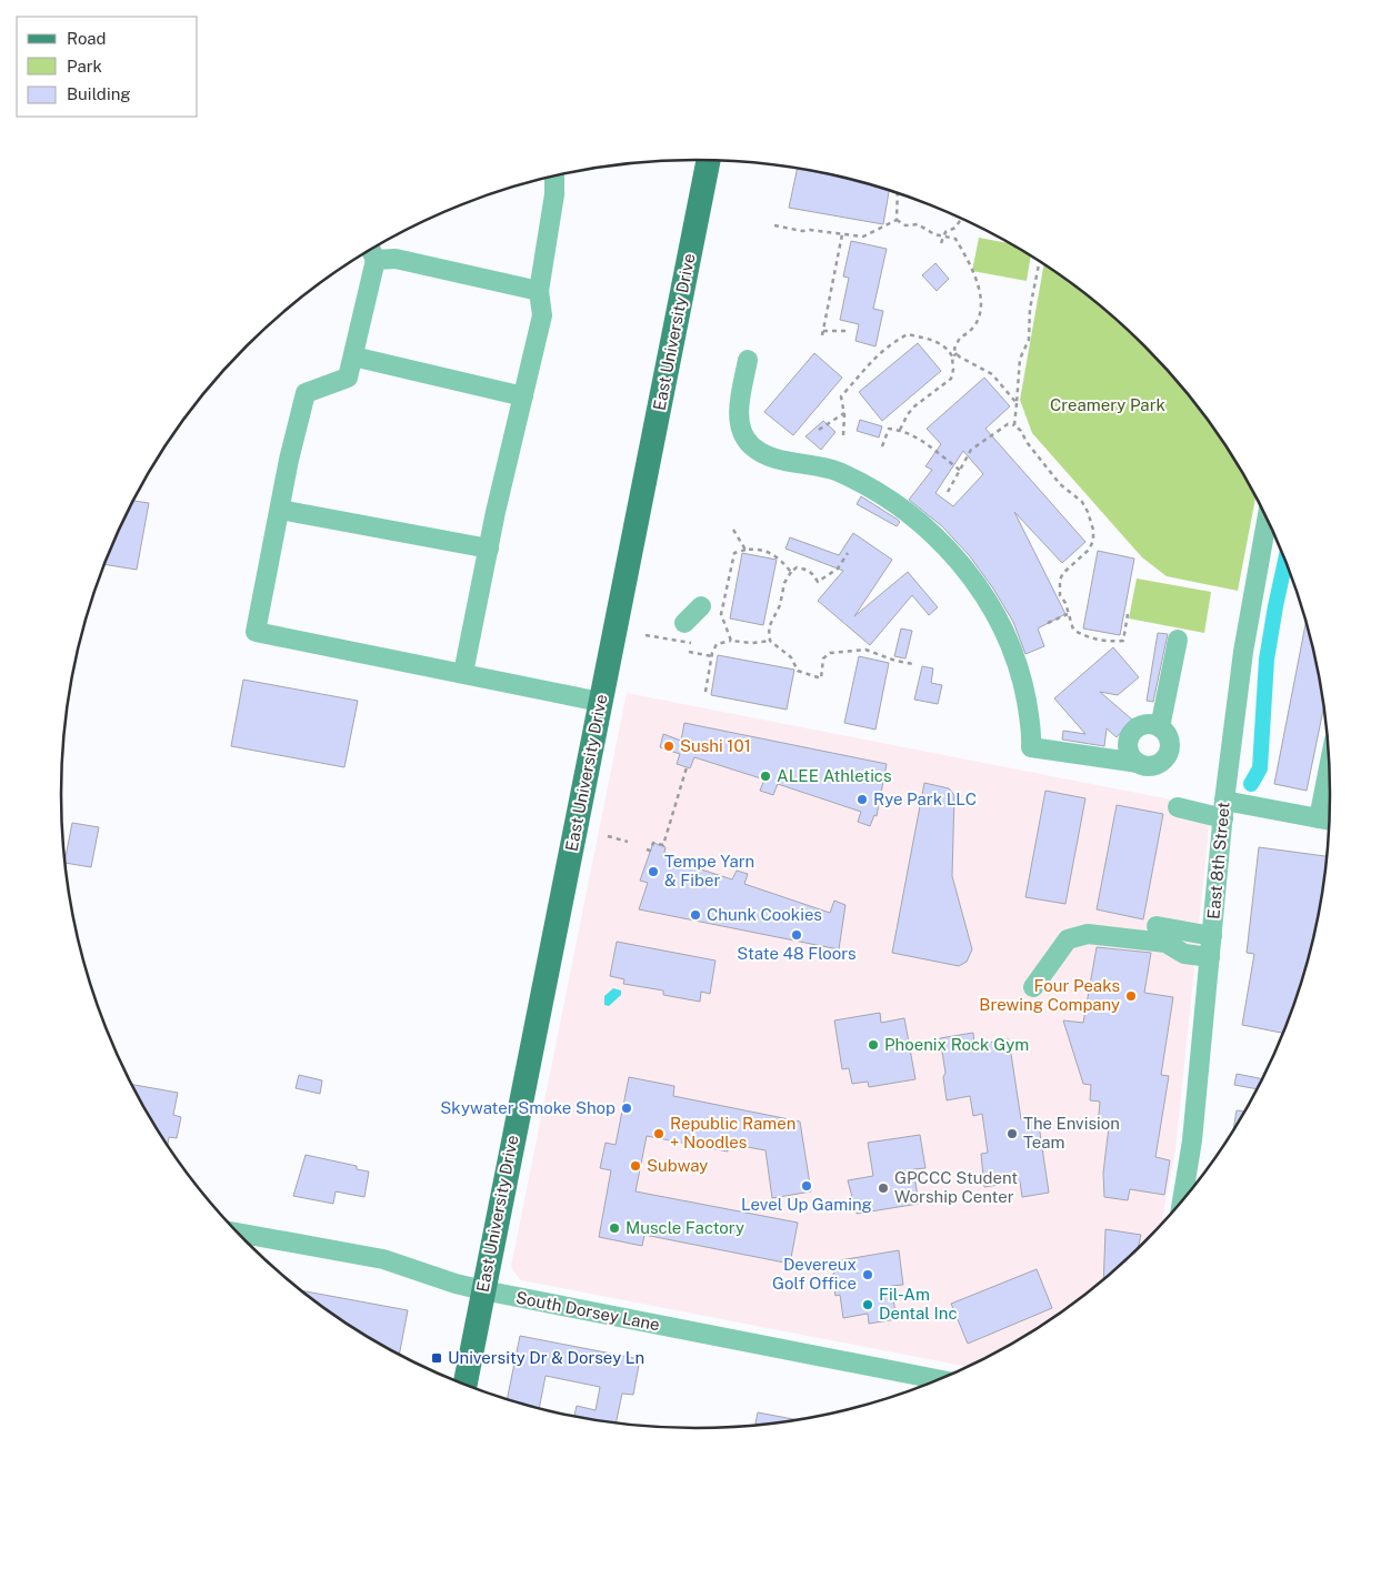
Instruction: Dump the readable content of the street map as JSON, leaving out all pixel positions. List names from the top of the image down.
{
  "streets": {
    "main road": ["East University Drive"],
    "street": ["East 8th Street", "South Dorsey Lane"]
  },
  "crossings": [
    ["East University Drive", "South Dorsey Lane"]
  ],
  "parks": ["Creamery Park"],
  "places": {
    "other": [
      "Sushi 101",
      "ALEE Athletics",
      "Rye Park LLC",
      "Tempe Yarn & Fiber",
      "Chunk Cookies",
      "State 48 Floors",
      "Four Peaks Brewing Company",
      "Phoenix Rock Gym",
      "Skywater Smoke Shop",
      "Republic Ramen + Noodles",
      "The Envision Team",
      "Subway",
      "Level Up Gaming",
      "GPCCC Student Worship Center",
      "Muscle Factory",
      "Devereux Golf Office",
      "Fil-Am Dental Inc"
    ],
    "transit": ["University Dr & Dorsey Ln"]
  },
  "legend": ["Road", "Park", "Building"]
}
